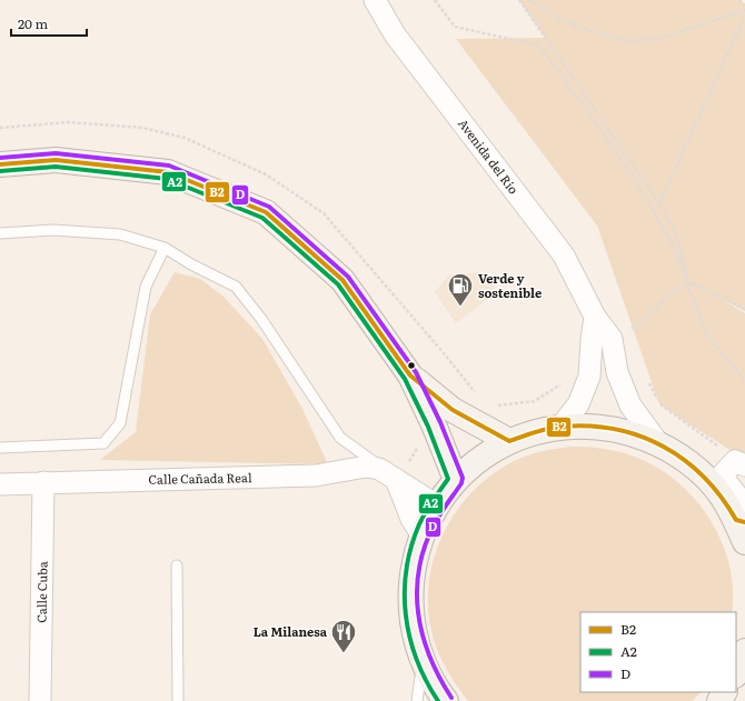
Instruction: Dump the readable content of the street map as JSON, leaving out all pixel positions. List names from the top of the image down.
{
  "streets": {
    "street": ["Avenida del Río", "Calle Cañada Real", "Calle Cuba"]
  },
  "crossings": [
    ["Calle Cañada Real", "Calle Cuba"]
  ],
  "places": {
    "fuel station": ["Verde y sostenible"],
    "restaurant": ["La Milanesa"]
  },
  "lines": ["transit line D", "transit line B2", "transit line A2"],
  "legend": ["B2", "A2", "D"],
  "scale_bar": "20 m"
}
